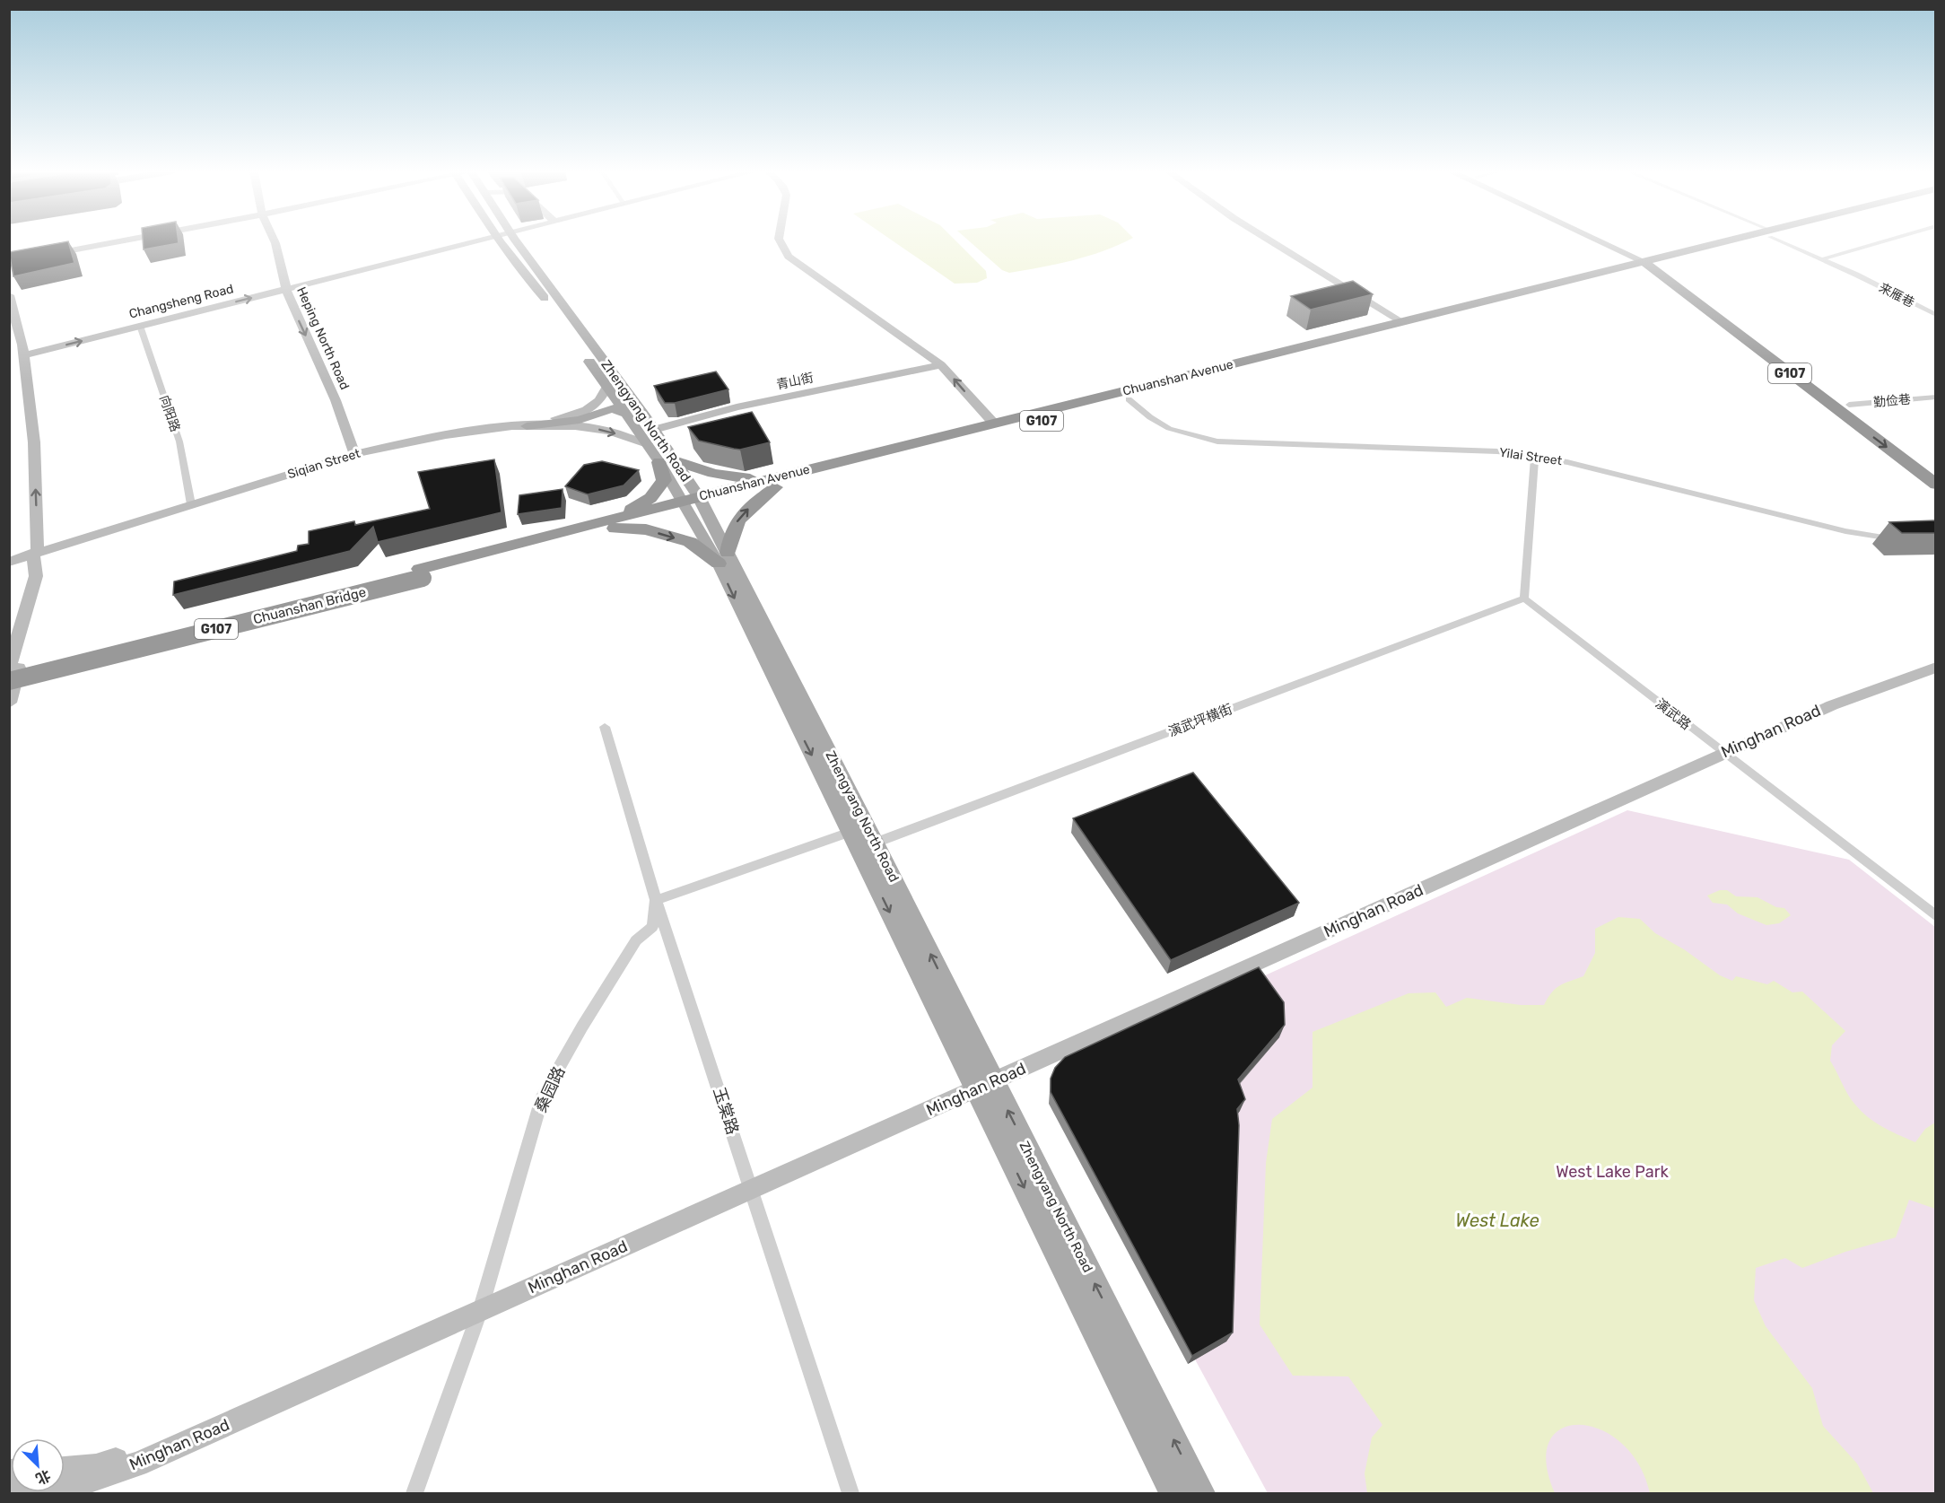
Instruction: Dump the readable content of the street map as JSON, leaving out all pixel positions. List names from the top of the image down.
{
  "streets": {
    "highway": ["G107", "Chuanshan Avenue", "Chuanshan Bridge"],
    "main road": ["Zhengyang North Road"],
    "street": [
      "来雁巷",
      "Changsheng Road",
      "Heping North Road",
      "青山街",
      "勤俭巷",
      "向阳路",
      "Yilai Street",
      "Siqian Street",
      "演武路",
      "演武坪横街",
      "Minghan Road",
      "桑园路",
      "玉棠路"
    ]
  },
  "crossings": [
    ["Changsheng Road", "Heping North Road"],
    ["Changsheng Road", "向阳路"],
    ["Heping North Road", "Siqian Street"],
    ["G107", "Chuanshan Avenue"],
    ["G107", "勤俭巷"],
    ["Chuanshan Avenue", "Zhengyang North Road"],
    ["Chuanshan Avenue", "Yilai Street"],
    ["Chuanshan Avenue", "Chuanshan Bridge"],
    ["青山街", "Zhengyang North Road"],
    ["青山街", "Siqian Street"],
    ["向阳路", "Siqian Street"],
    ["Zhengyang North Road", "Siqian Street"],
    ["Zhengyang North Road", "演武坪横街"],
    ["Zhengyang North Road", "Minghan Road"],
    ["演武路", "演武坪横街"],
    ["演武路", "Minghan Road"],
    ["Minghan Road", "桑园路"],
    ["Minghan Road", "玉棠路"],
    ["桑园路", "玉棠路"]
  ],
  "one_way": ["Heping North Road"],
  "water": ["West Lake"],
  "parks": ["West Lake Park"],
  "north": "bottom right"
}
